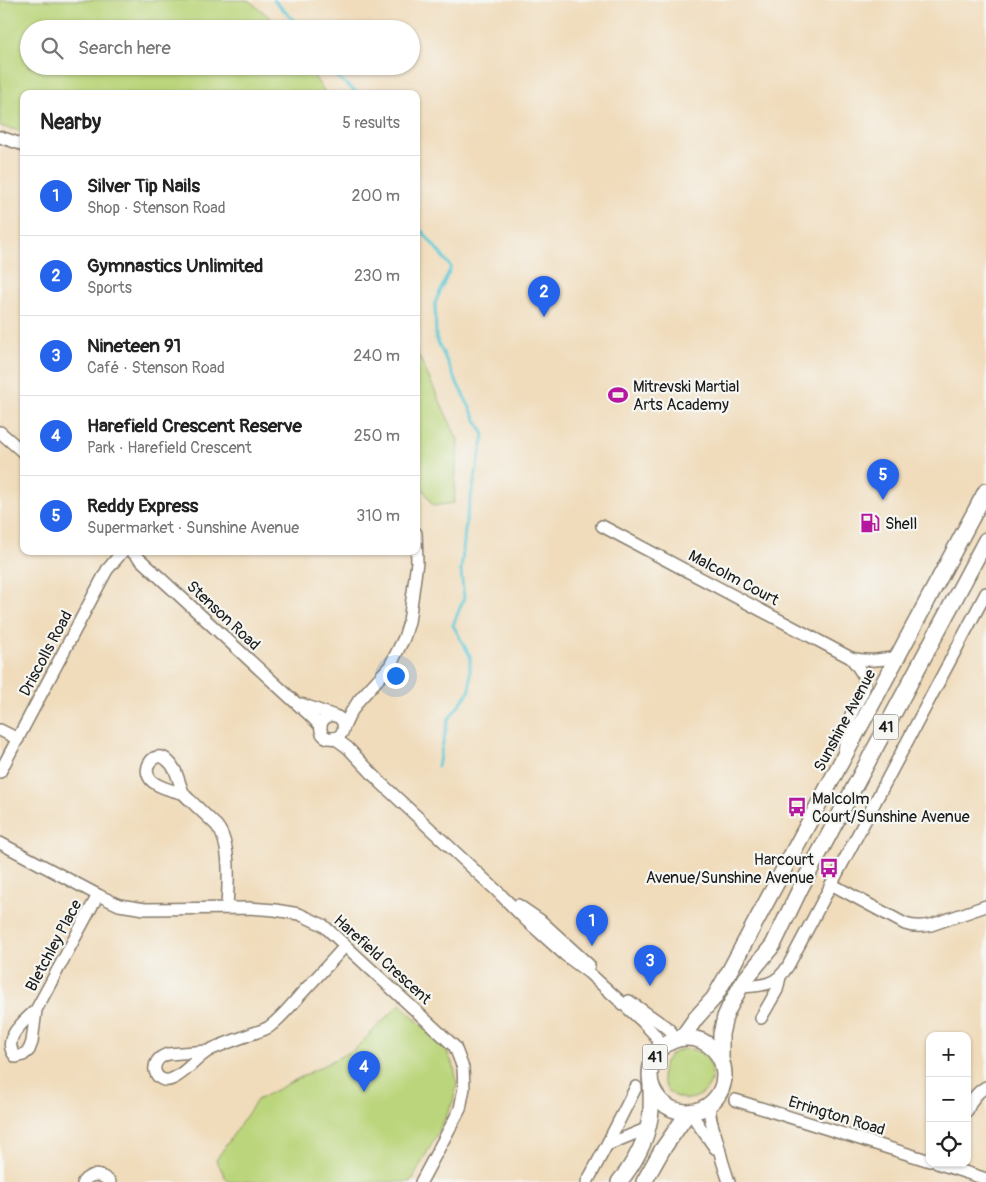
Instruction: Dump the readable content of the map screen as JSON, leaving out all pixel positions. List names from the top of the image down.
{
  "streets": {
    "main road": ["Sunshine Avenue", "41"],
    "street": [
      "Malcolm Court",
      "Stenson Road",
      "Driscolls Road",
      "Bletchley Place",
      "Harefield Crescent",
      "Errington Road"
    ]
  },
  "crossings": [
    ["Malcolm Court", "Sunshine Avenue"],
    ["Sunshine Avenue", "41"],
    ["Bletchley Place", "Harefield Crescent"]
  ],
  "places": {
    "sports": ["Mitrevski Martial Arts Academy"],
    "fuel station": ["Shell"],
    "bus stop": ["Malcolm Court/Sunshine Avenue", "Harcourt Avenue/Sunshine Avenue"]
  },
  "page": {
    "search": "Search here",
    "heading": ["Nearby", "5 results"],
    "list": [
      {
        "mark": "1",
        "name": "Silver Tip Nails",
        "note": "Shop · Stenson Road",
        "value": "200 m"
      },
      {
        "mark": "2",
        "name": "Gymnastics Unlimited",
        "note": "Sports",
        "value": "230 m"
      },
      {
        "mark": "3",
        "name": "Nineteen 91",
        "note": "Café · Stenson Road",
        "value": "240 m"
      },
      {
        "mark": "4",
        "name": "Harefield Crescent Reserve",
        "note": "Park · Harefield Crescent",
        "value": "250 m"
      },
      {
        "mark": "5",
        "name": "Reddy Express",
        "note": "Supermarket · Sunshine Avenue",
        "value": "310 m"
      }
    ],
    "pins": [
      "2",
      "5",
      "1",
      "3",
      "4"
    ],
    "map_buttons": ["+", "−"]
  }
}
